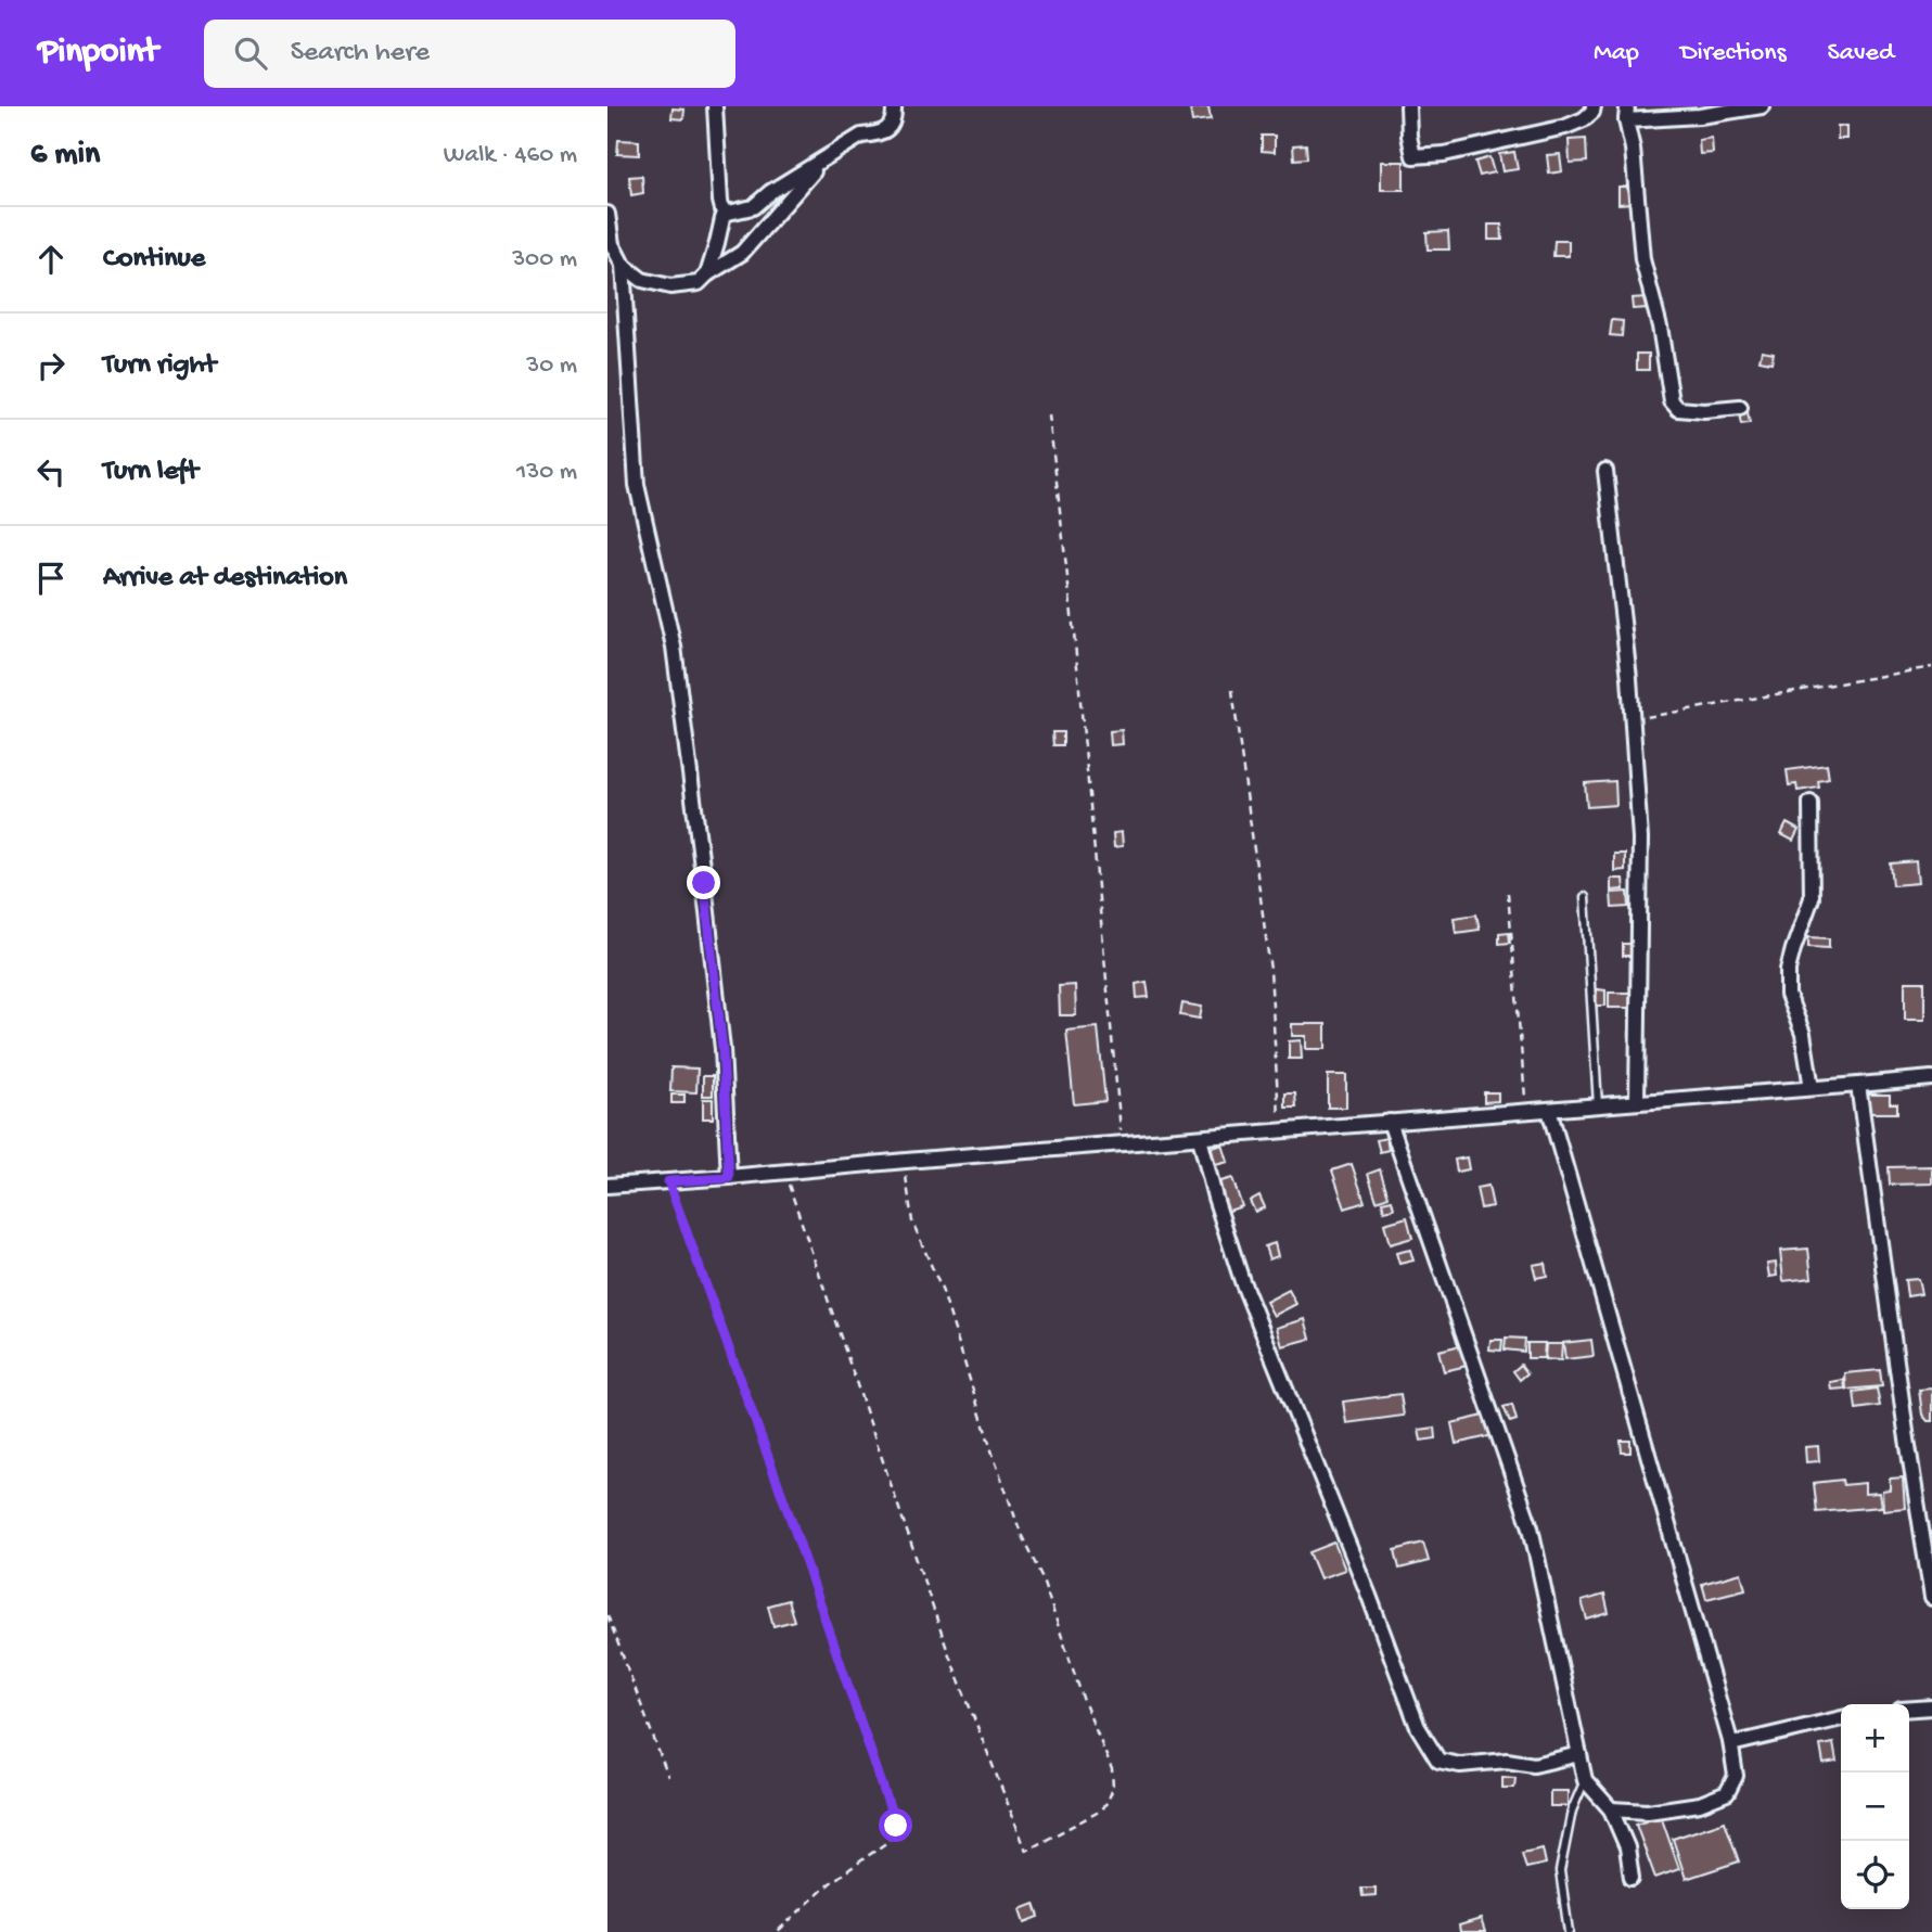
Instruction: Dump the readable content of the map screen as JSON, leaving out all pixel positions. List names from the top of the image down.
{
  "page": {
    "header": "Pinpoint",
    "search": "Search here",
    "nav": ["Map", "Directions", "Saved"],
    "heading": ["6 min", "Walk · 460 m"],
    "list": [
      ["Continue", "300 m"],
      ["Turn right", "30 m"],
      ["Turn left", "130 m"],
      "Arrive at destination"
    ],
    "map_buttons": ["+", "−"]
  }
}
